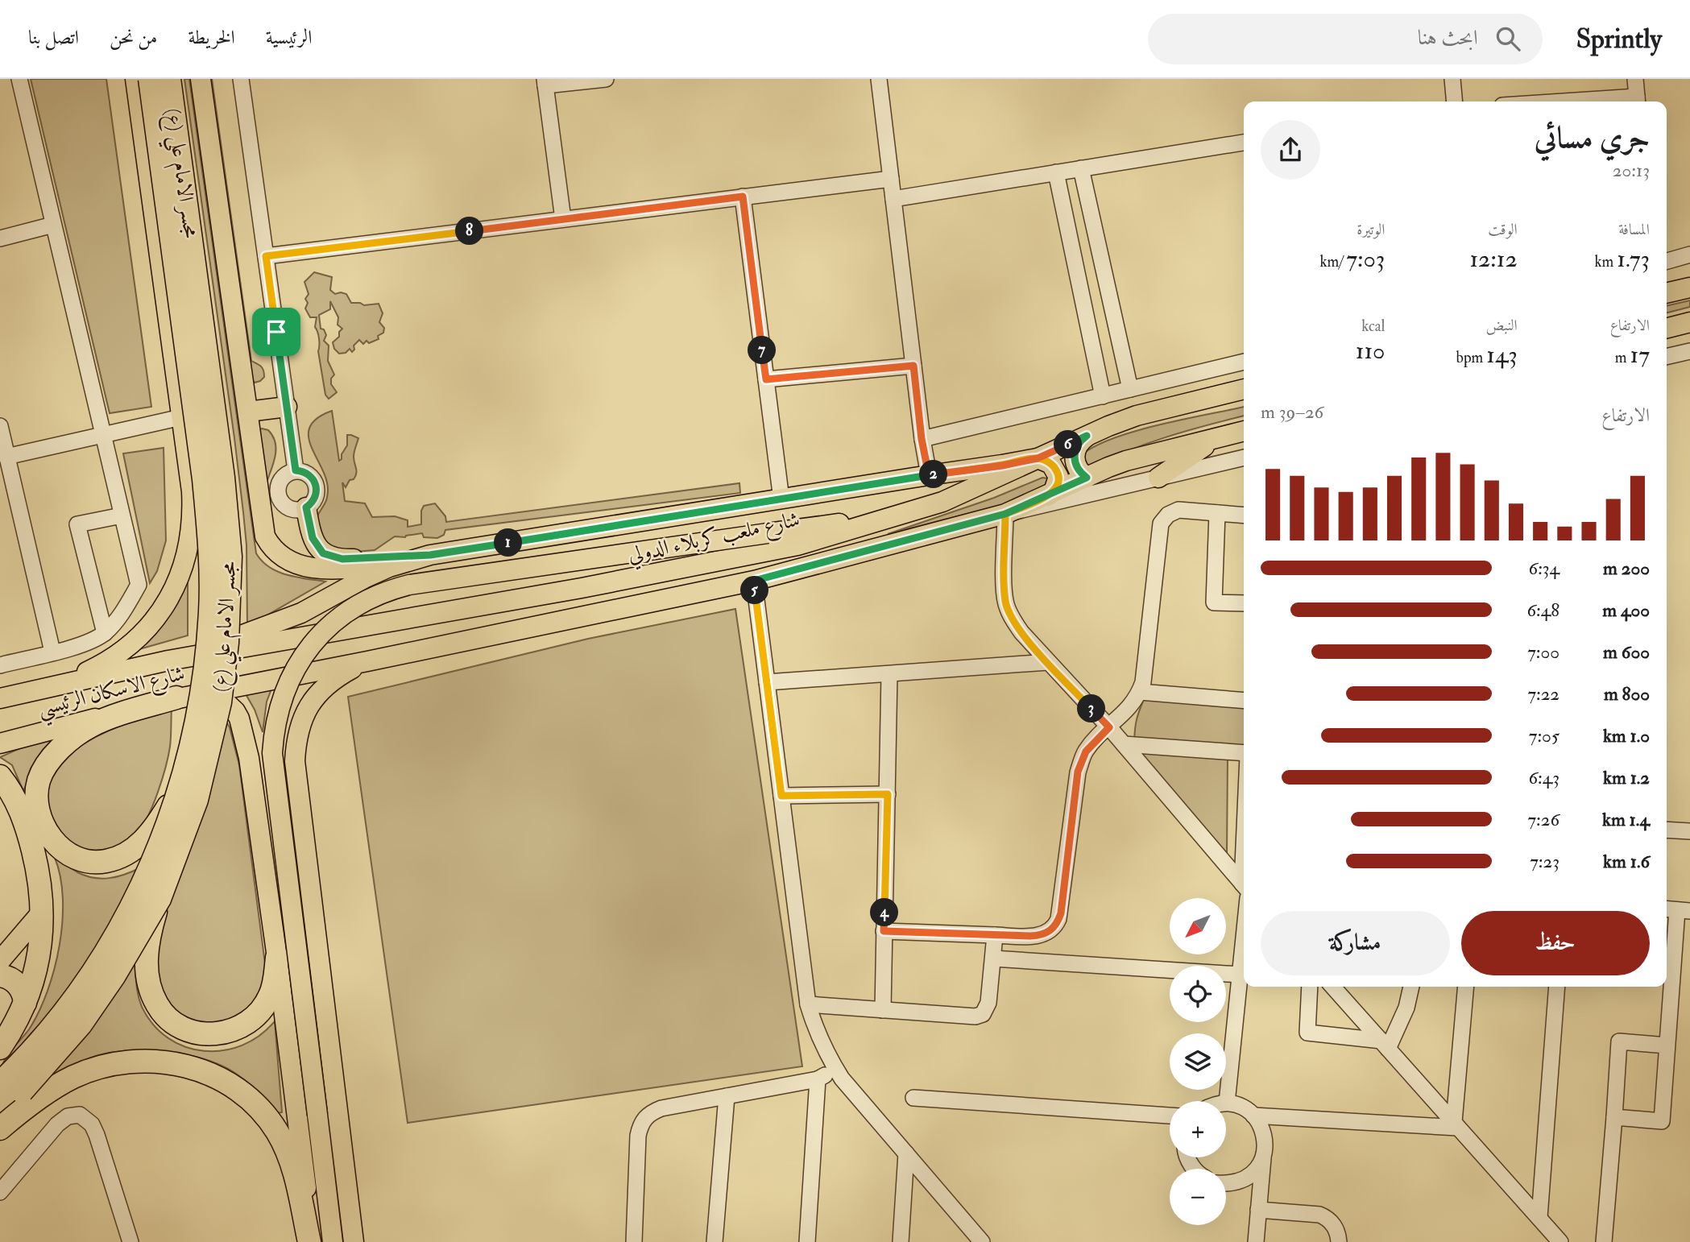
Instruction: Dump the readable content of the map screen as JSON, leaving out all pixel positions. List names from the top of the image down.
{
  "streets": {
    "highway": ["مجسر الامام علي (ع)"],
    "main road": ["شارع ملعب كربلاء الدولي", "شارع الاسكان الرئيسي"]
  },
  "crossings": [
    ["شارع ملعب كربلاء الدولي", "شارع الاسكان الرئيسي"]
  ],
  "north": "bottom left",
  "page": {
    "header": "Sprintly",
    "search": "ابحث هنا",
    "nav": [
      "الرئيسية",
      "الخريطة",
      "من نحن",
      "اتصل بنا"
    ],
    "heading": ["جري مسائي", "20:13"],
    "stats": [
      ["المسافة", "1.73 km"],
      ["الوقت", "12:12"],
      ["الوتيرة", "7:03 /km"],
      ["الارتفاع", "17 m"],
      ["النبض", "143 bpm"],
      ["kcal", "110"]
    ],
    "pins": [
      "8",
      "7",
      "6",
      "2",
      "1",
      "5",
      "3",
      "4"
    ],
    "chart": ["الارتفاع", "26–39 m"],
    "list": [
      {
        "name": "200 m",
        "note": "6:34"
      },
      {
        "name": "400 m",
        "note": "6:48"
      },
      {
        "name": "600 m",
        "note": "7:00"
      },
      {
        "name": "800 m",
        "note": "7:22"
      },
      {
        "name": "1.0 km",
        "note": "7:05"
      },
      {
        "name": "1.2 km",
        "note": "6:43"
      },
      {
        "name": "1.4 km",
        "note": "7:26"
      },
      {
        "name": "1.6 km",
        "note": "7:23"
      }
    ],
    "map_buttons": ["+", "−"],
    "buttons": ["حفظ", "مشاركة"]
  }
}
